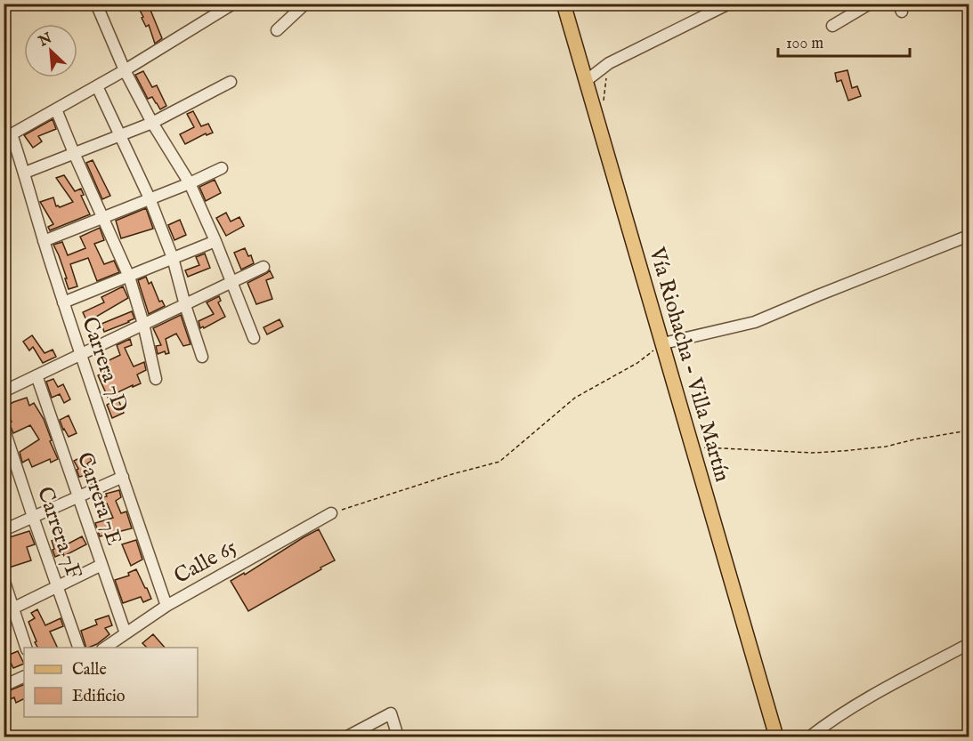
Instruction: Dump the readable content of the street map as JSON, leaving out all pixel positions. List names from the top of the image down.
{
  "streets": {
    "main road": ["Vía Riohacha - Villa Martín"],
    "street": [
      "Carrera 7D",
      "Carrera 7E",
      "Carrera 7F",
      "Calle 65"
    ]
  },
  "crossings": [
    ["Carrera 7D", "Calle 65"],
    ["Carrera 7E", "Calle 65"]
  ],
  "legend": ["Calle", "Edificio"],
  "scale_bar": "100 m",
  "north": "top left"
}
